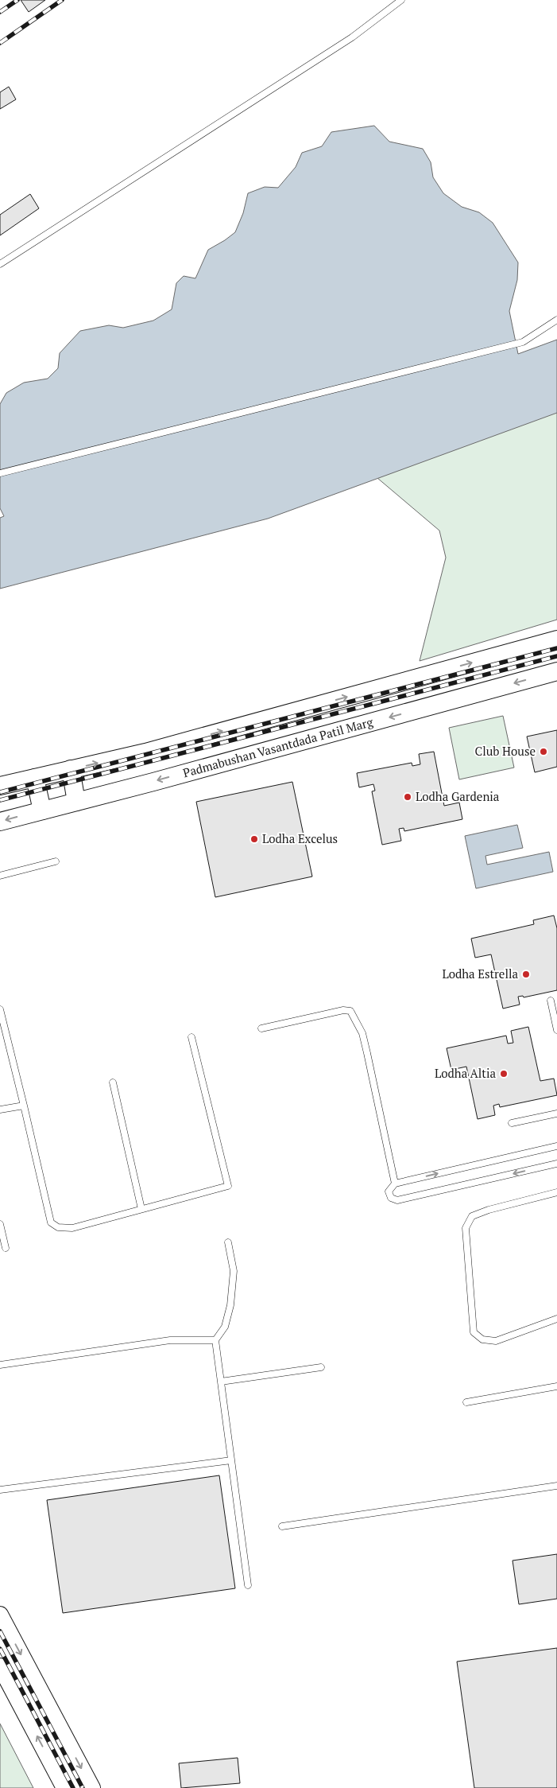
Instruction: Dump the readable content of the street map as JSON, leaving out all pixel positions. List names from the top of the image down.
{
  "streets": {
    "main road": ["Padmabushan Vasantdada Patil Marg"]
  },
  "places": [
    "Club House",
    "Lodha Gardenia",
    "Lodha Excelus",
    "Lodha Estrella",
    "Lodha Altia"
  ]
}
